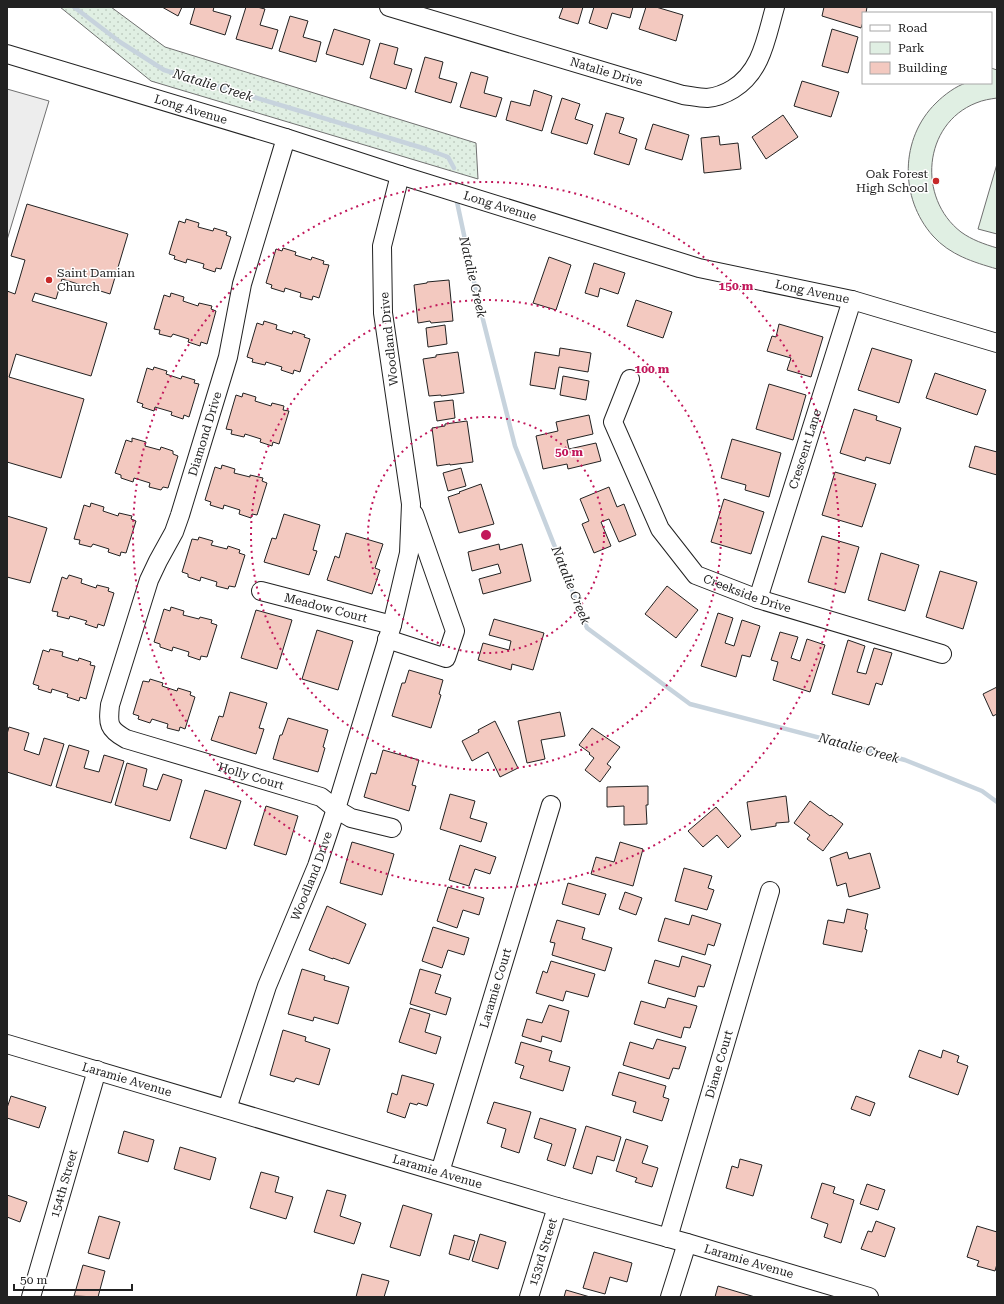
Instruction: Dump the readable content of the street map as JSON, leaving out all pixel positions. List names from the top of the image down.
{
  "streets": {
    "street": [
      "Natalie Drive",
      "Long Avenue",
      "Woodland Drive",
      "Diamond Drive",
      "Crescent Lane",
      "Creekside Drive",
      "Meadow Court",
      "Holly Court",
      "Laramie Court",
      "Diane Court",
      "Laramie Avenue",
      "154th Street",
      "153rd Street"
    ]
  },
  "crossings": [
    ["Long Avenue", "Woodland Drive"],
    ["Long Avenue", "Diamond Drive"],
    ["Long Avenue", "Crescent Lane"],
    ["Woodland Drive", "Meadow Court"],
    ["Woodland Drive", "Holly Court"],
    ["Woodland Drive", "Laramie Avenue"],
    ["Diamond Drive", "Holly Court"],
    ["Crescent Lane", "Creekside Drive"],
    ["Laramie Court", "Laramie Avenue"],
    ["Diane Court", "Laramie Avenue"],
    ["Laramie Avenue", "154th Street"],
    ["Laramie Avenue", "153rd Street"]
  ],
  "water": ["Natalie Creek"],
  "places": ["Oak Forest High School", "Saint Damian Church"],
  "legend": ["Road", "Park", "Building"],
  "scale_bar": "50 m",
  "rings": ["150 m", "100 m", "50 m"]
}
